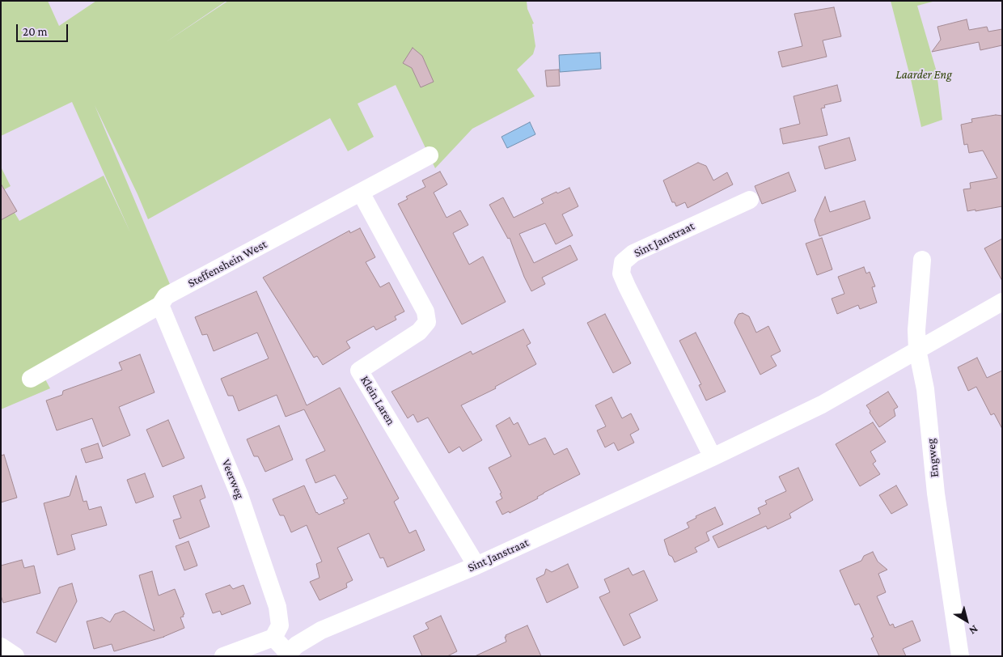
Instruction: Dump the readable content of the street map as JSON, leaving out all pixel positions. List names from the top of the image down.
{
  "streets": {
    "street": [
      "Sint Janstraat",
      "Steffenshein West",
      "Klein Laren",
      "Engweg",
      "Veerweg"
    ]
  },
  "crossings": [
    ["Sint Janstraat", "Klein Laren"],
    ["Sint Janstraat", "Engweg"],
    ["Steffenshein West", "Klein Laren"],
    ["Steffenshein West", "Veerweg"]
  ],
  "parks": ["Laarder Eng"],
  "scale_bar": "20 m",
  "north": "bottom right"
}
